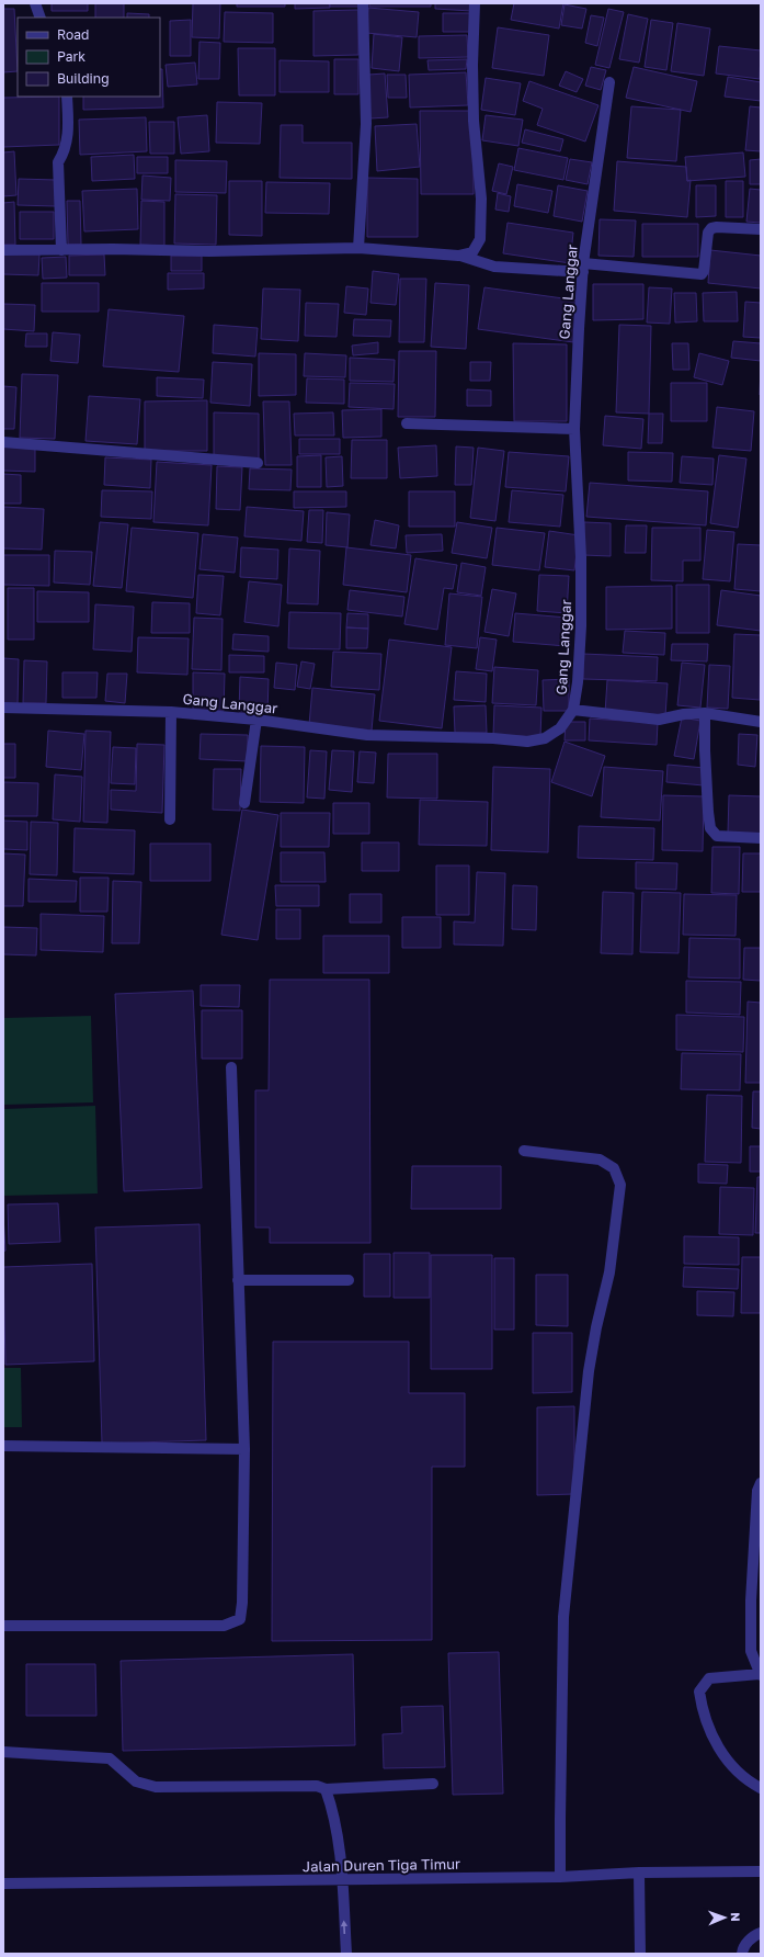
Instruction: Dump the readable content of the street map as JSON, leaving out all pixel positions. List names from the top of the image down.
{
  "streets": {
    "street": ["Gang Langgar", "Jalan Duren Tiga Timur"]
  },
  "legend": ["Road", "Park", "Building"],
  "north": "right"
}
